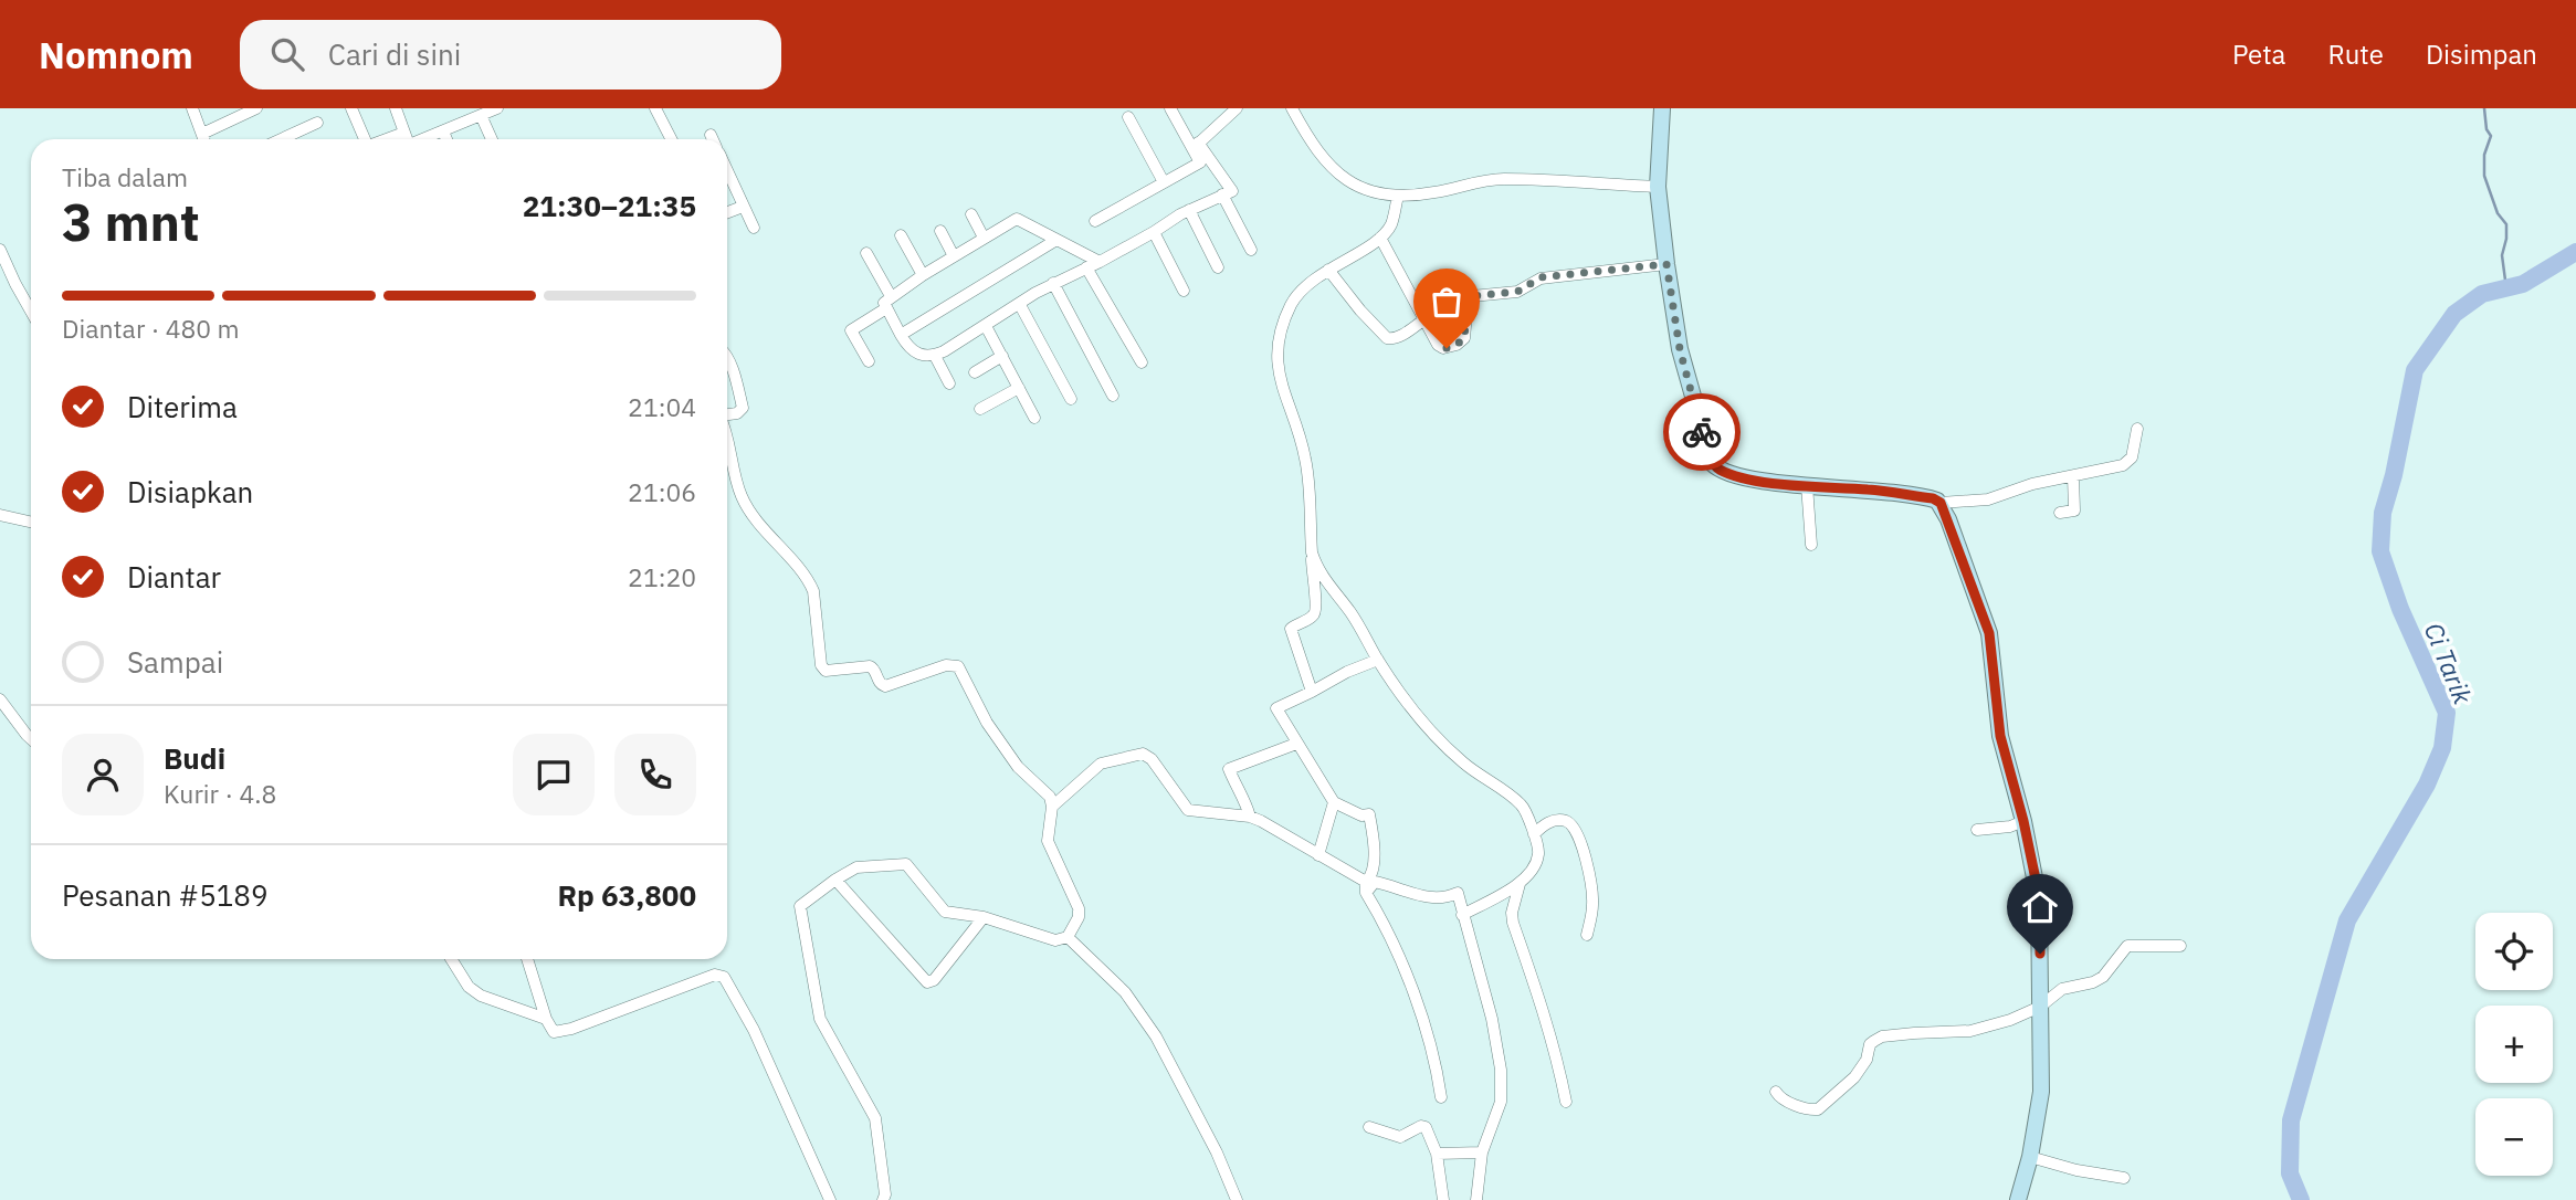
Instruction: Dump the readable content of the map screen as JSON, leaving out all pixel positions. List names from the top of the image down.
{
  "water": ["Ci Tarik"],
  "page": {
    "header": "Nomnom",
    "search": "Cari di sini",
    "nav": ["Peta", "Rute", "Disimpan"],
    "heading": ["3 mnt", "Tiba dalam", "21:30–21:35"],
    "panel": [
      "Budi",
      "Kurir · 4.8",
      "Pesanan #5189",
      "Rp 63,800"
    ],
    "bar": "Diantar · 480 m",
    "list": [
      ["Diterima", "21:04"],
      ["Disiapkan", "21:06"],
      ["Diantar", "21:20"],
      "Sampai"
    ],
    "map_buttons": ["+", "−"]
  }
}
